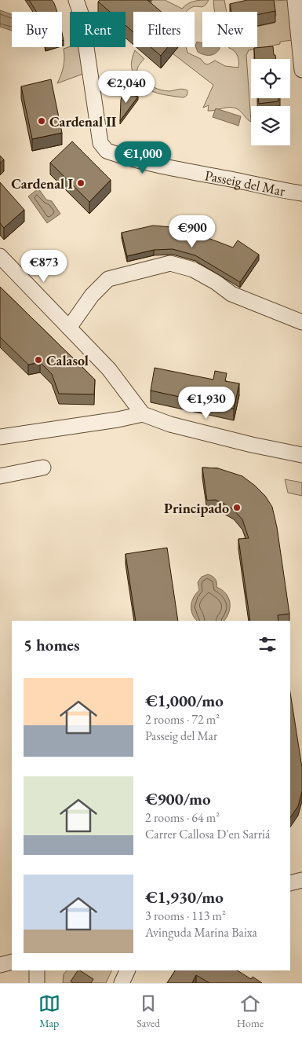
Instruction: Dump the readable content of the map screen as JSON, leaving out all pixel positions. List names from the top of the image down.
{
  "streets": {
    "street": ["Passeig del Mar"]
  },
  "places": [
    "Cardenal II",
    "Cardenal I",
    "Calasol",
    "Principado"
  ],
  "page": {
    "chip": [
      "Buy",
      "Rent",
      "Filters",
      "New"
    ],
    "price": [
      "€2,040",
      "€1,000",
      "€900",
      "€873",
      "€1,930"
    ],
    "heading": "5 homes",
    "list": [
      {
        "name": "€1,000/mo",
        "note": "2 rooms · 72 m² · Passeig del Mar"
      },
      {
        "name": "€900/mo",
        "note": "2 rooms · 64 m² · Carrer Callosa D'en Sarriá"
      },
      {
        "name": "€1,930/mo",
        "note": "3 rooms · 113 m² · Avinguda Marina Baixa"
      }
    ],
    "tabs": ["Map", "Saved", "Home"]
  }
}
